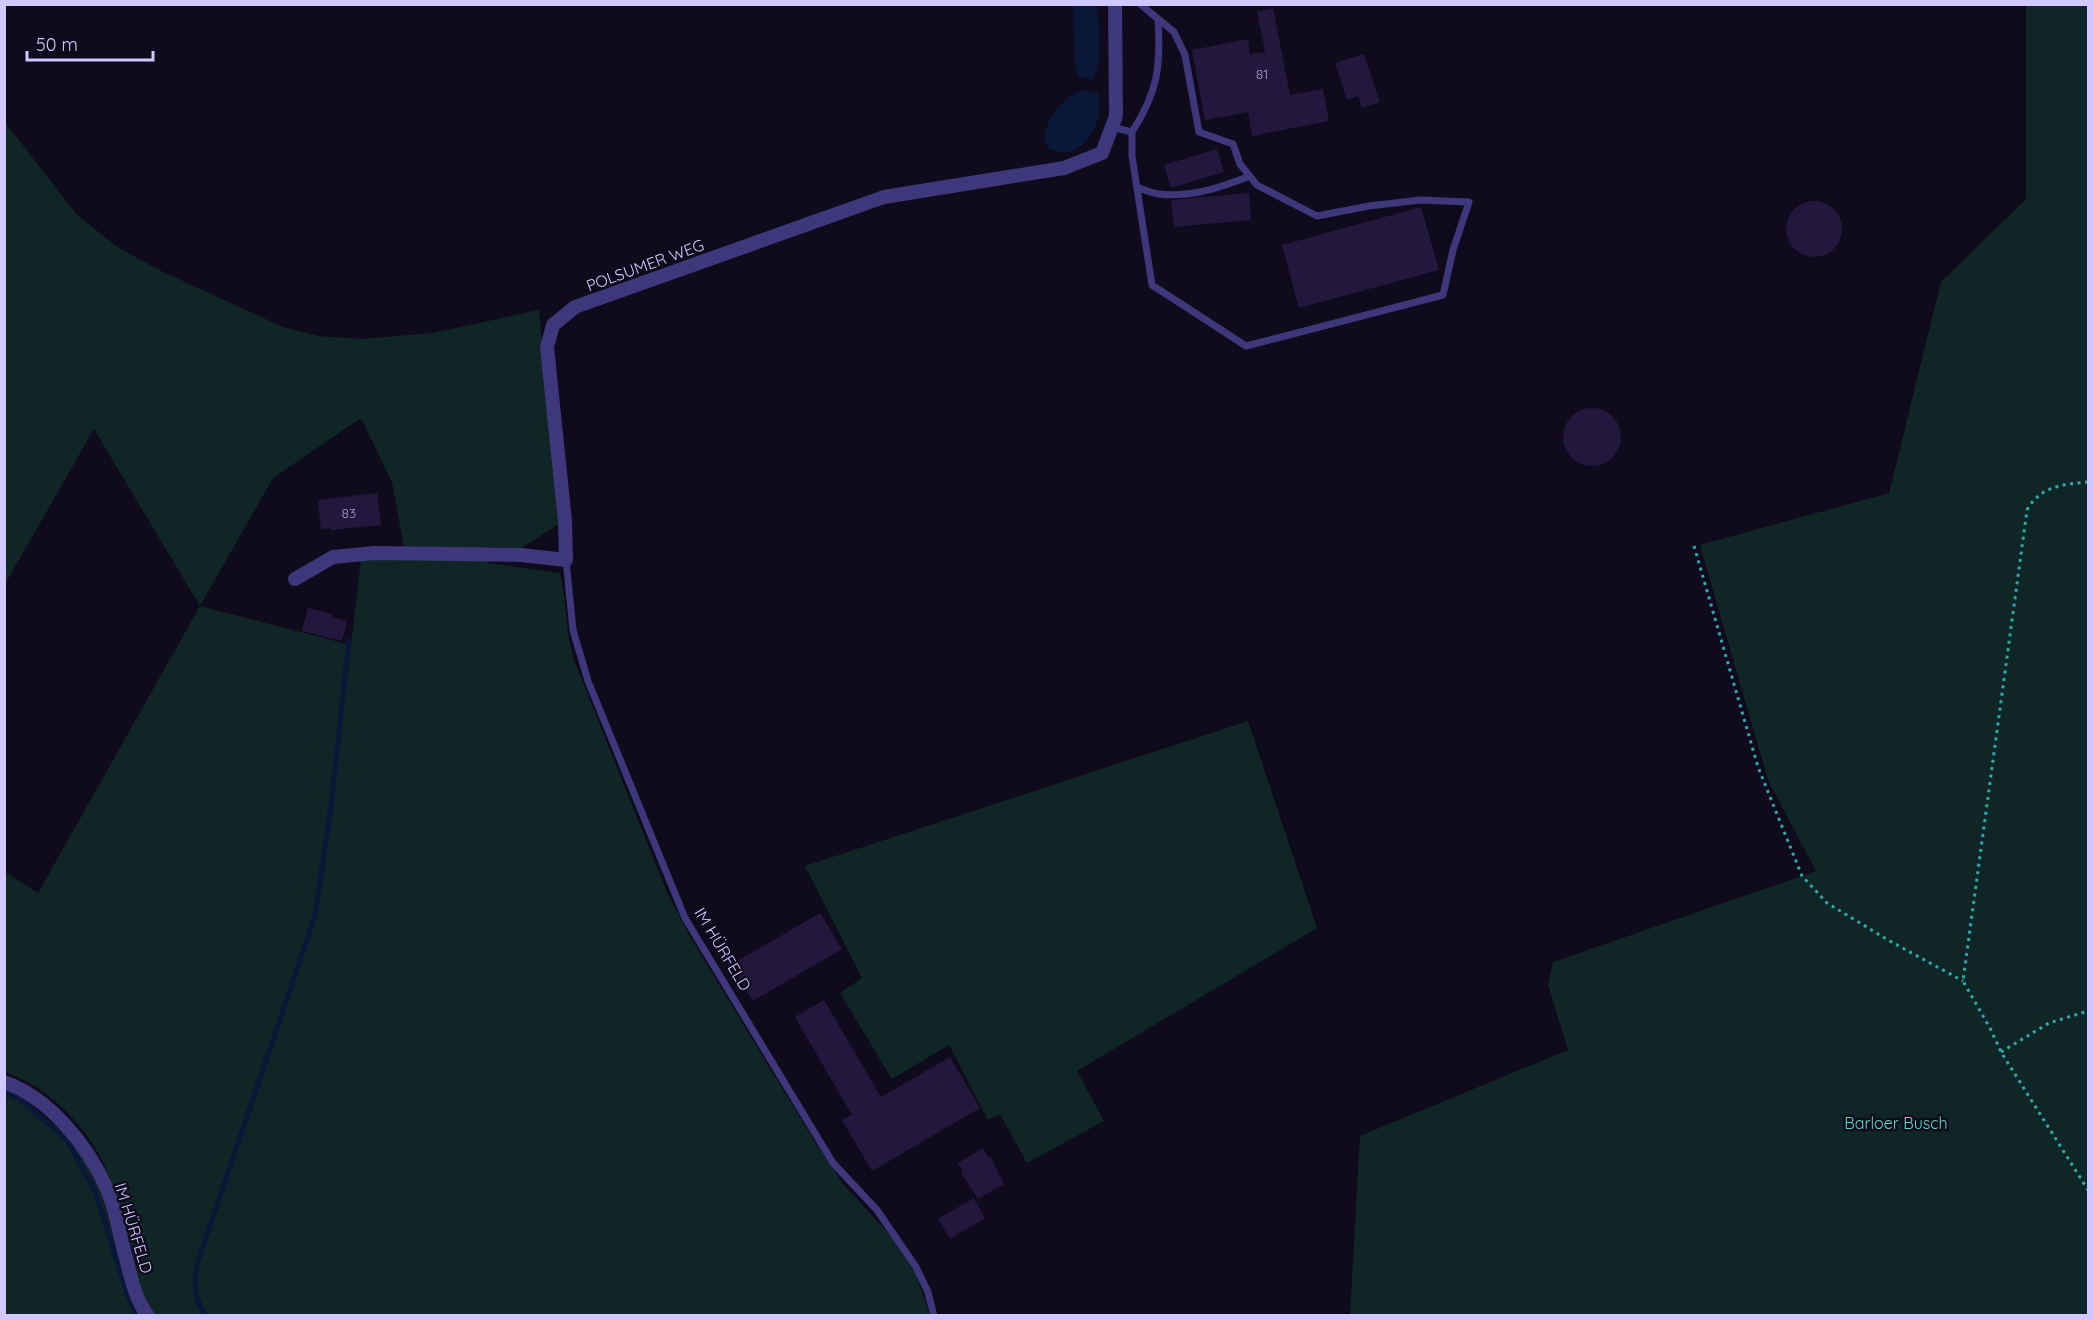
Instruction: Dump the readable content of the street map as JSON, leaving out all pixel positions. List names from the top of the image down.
{
  "streets": {
    "street": ["POLSUMER WEG", "IM HÜRFELD"]
  },
  "crossings": [
    ["POLSUMER WEG", "IM HÜRFELD"]
  ],
  "parks": ["Barloer Busch"],
  "house_numbers": ["81", "83"],
  "scale_bar": "50 m"
}
